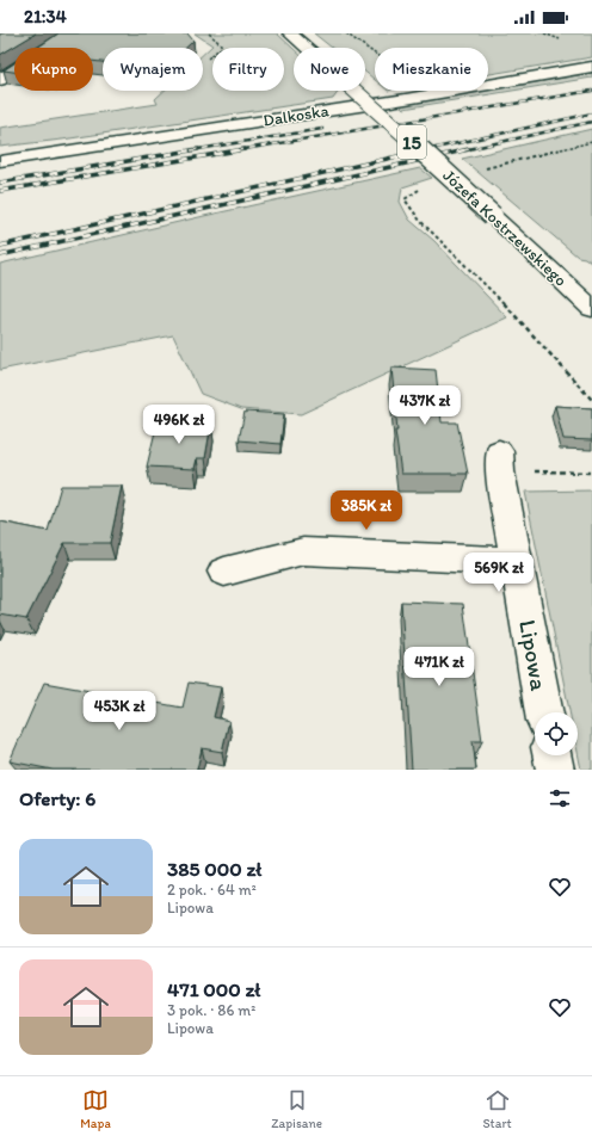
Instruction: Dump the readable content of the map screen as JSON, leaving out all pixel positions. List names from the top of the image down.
{
  "streets": {
    "street": [
      "Dalkoska",
      "15",
      "Józefa Kostrzewskiego",
      "Lipowa"
    ]
  },
  "page": {
    "status": "21:34",
    "chip": [
      "Kupno",
      "Wynajem",
      "Filtry",
      "Nowe",
      "Mieszkanie"
    ],
    "price": [
      "437K zł",
      "496K zł",
      "385K zł",
      "569K zł",
      "471K zł",
      "453K zł"
    ],
    "heading": "Oferty: 6",
    "list": [
      {
        "name": "385 000 zł",
        "note": "2 pok. · 64 m² · Lipowa"
      },
      {
        "name": "471 000 zł",
        "note": "3 pok. · 86 m² · Lipowa"
      }
    ],
    "tabs": ["Mapa", "Zapisane", "Start"]
  }
}
